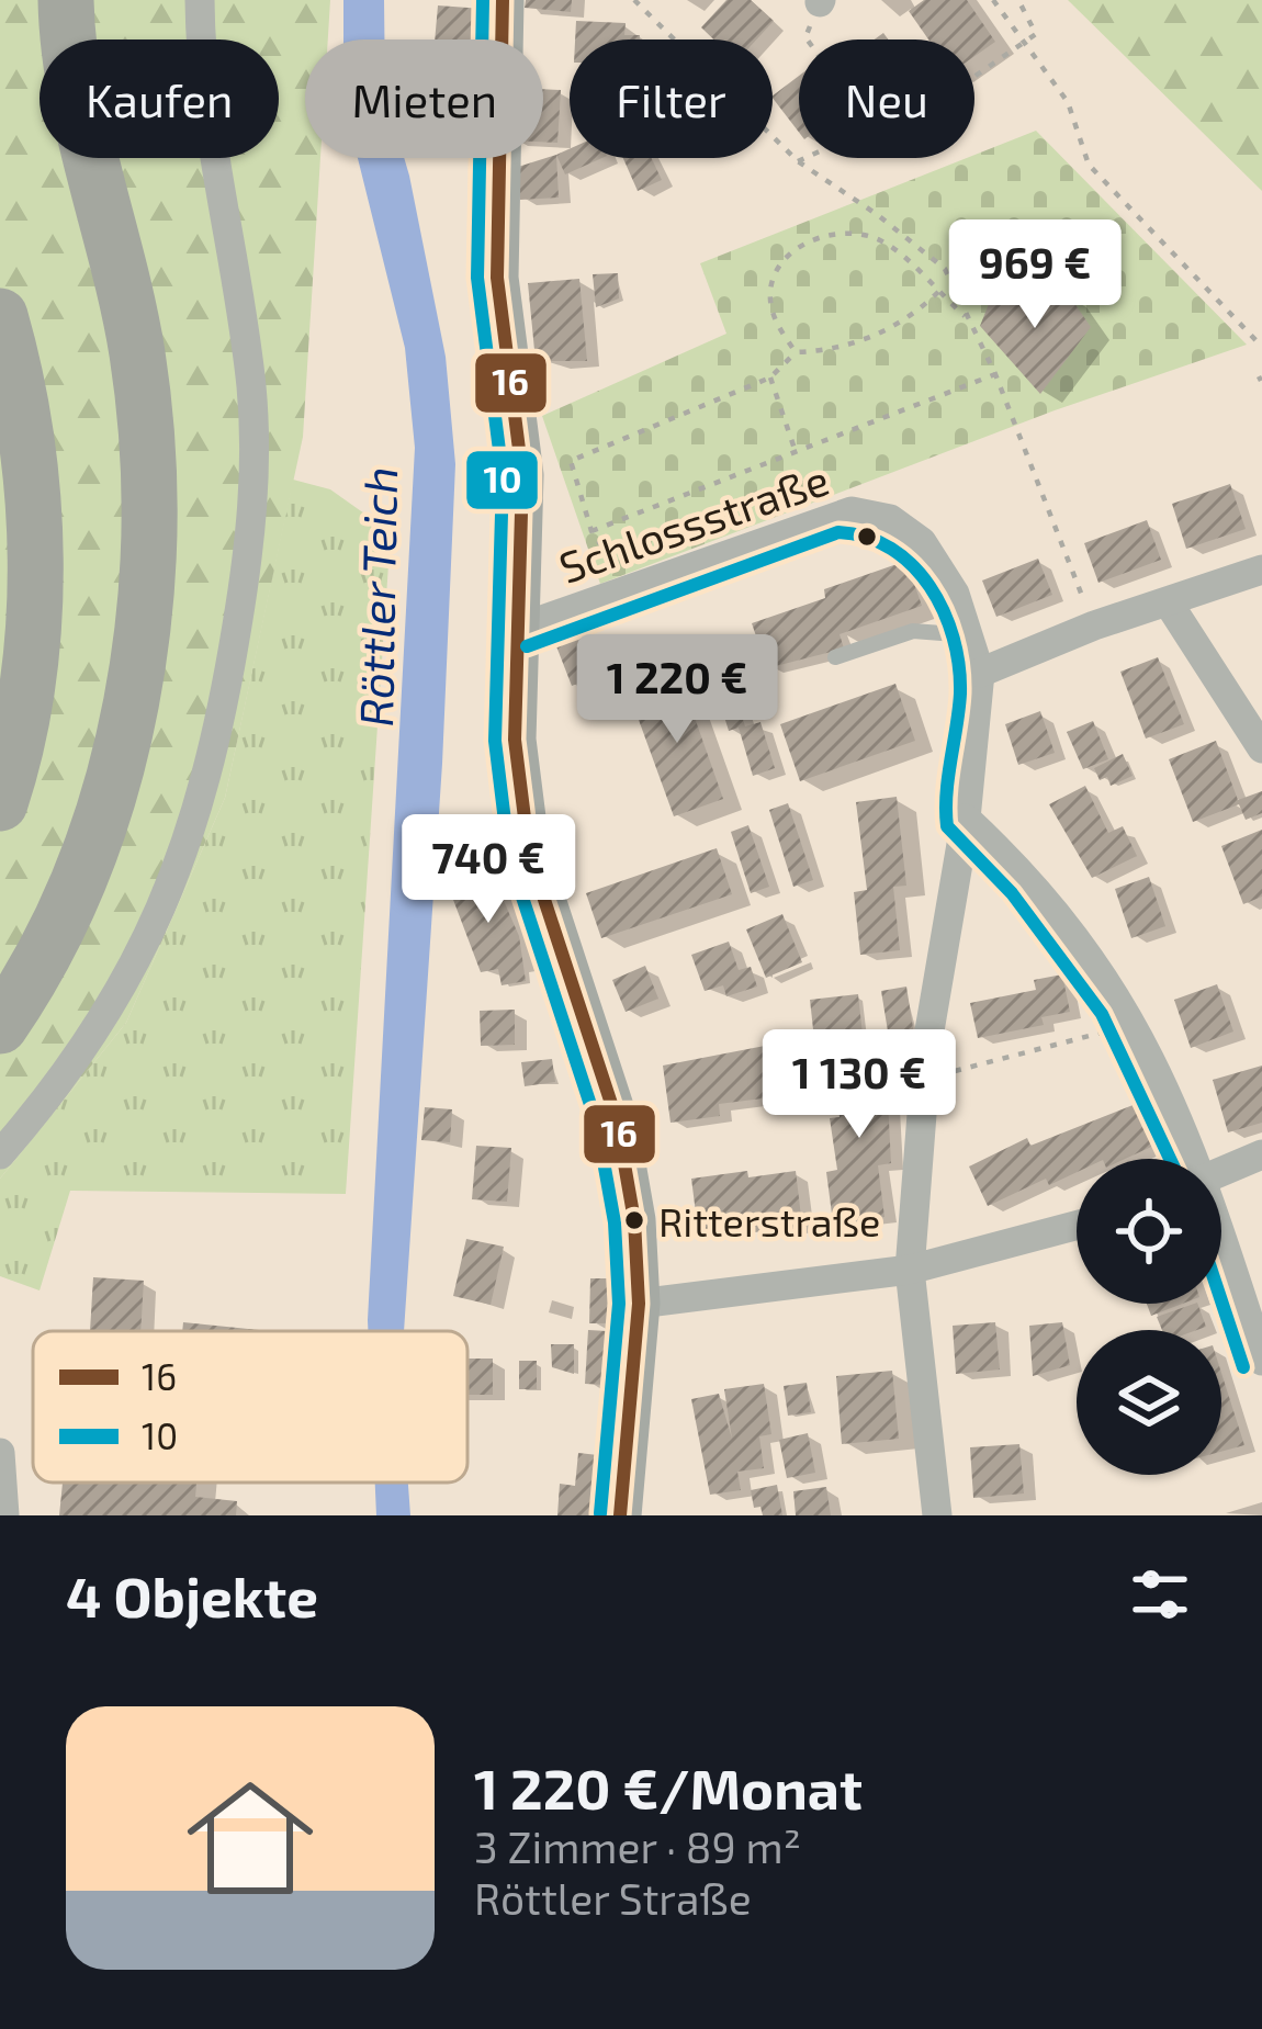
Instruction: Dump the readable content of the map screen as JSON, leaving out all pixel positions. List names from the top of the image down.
{
  "streets": {
    "street": ["Schlossstraße"]
  },
  "water": ["Röttler Teich"],
  "places": ["Ritterstraße"],
  "lines": ["transit line 16", "transit line 10"],
  "legend": ["16", "10"],
  "page": {
    "chip": [
      "Kaufen",
      "Mieten",
      "Filter",
      "Neu"
    ],
    "price": [
      "969 €",
      "1 220 €",
      "740 €",
      "1 130 €"
    ],
    "heading": "4 Objekte",
    "list": [
      {
        "name": "1 220 €/Monat",
        "note": "3 Zimmer · 89 m² · Röttler Straße"
      }
    ]
  }
}
